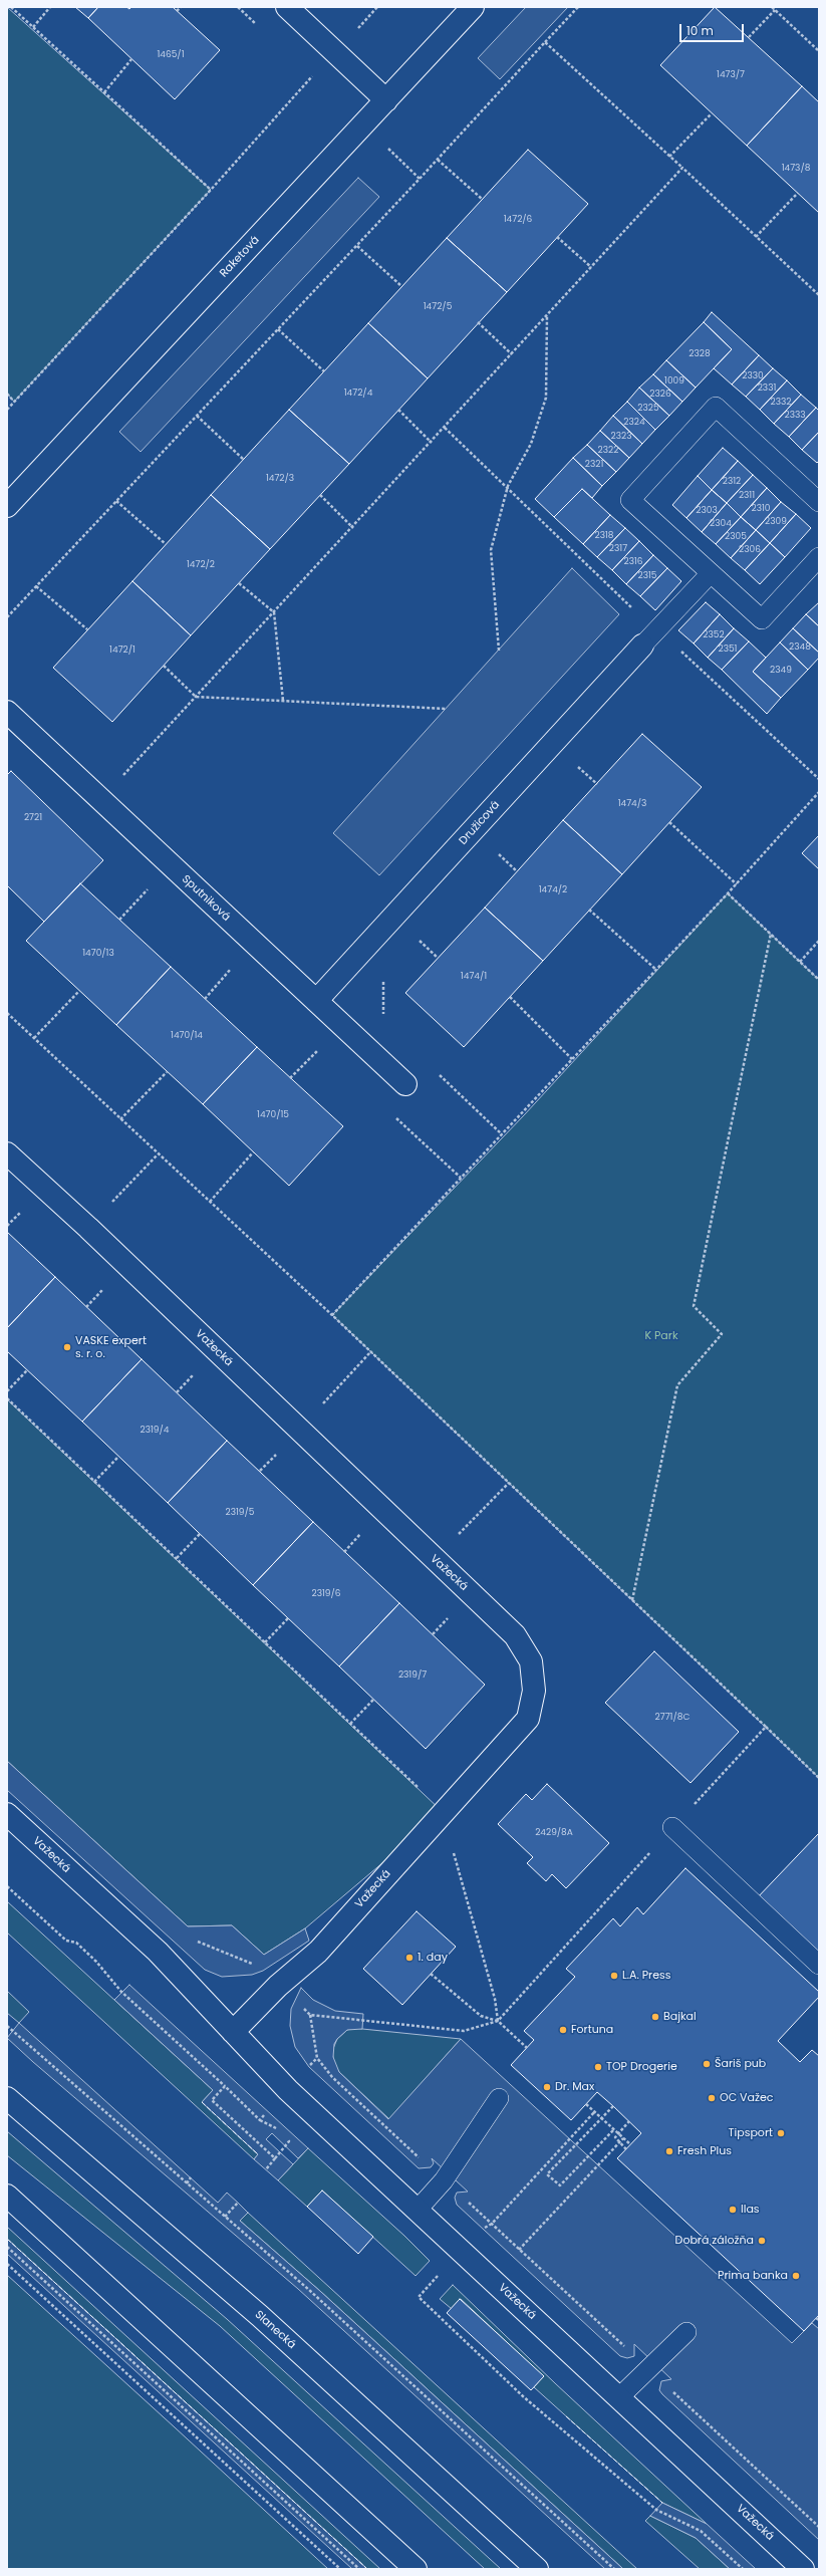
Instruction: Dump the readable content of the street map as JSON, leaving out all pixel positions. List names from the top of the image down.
{
  "streets": {
    "street": [
      "Raketová",
      "Družicová",
      "Sputniková",
      "Važecká",
      "Slanecká"
    ]
  },
  "crossings": [
    ["Družicová", "Sputniková"]
  ],
  "parks": ["K Park"],
  "places": [
    "VASKE expert s. r. o.",
    "1. day",
    "L.A. Press",
    "Bajkal",
    "Fortuna",
    "Šariš pub",
    "TOP Drogerie",
    "Dr. Max",
    "OC Važec",
    "Tipsport",
    "Fresh Plus",
    "Ilas",
    "Dobrá záložňa",
    "Prima banka"
  ],
  "house_numbers": [
    "1465/1",
    "1473/7",
    "1473/8",
    "1472/6",
    "1472/5",
    "2328",
    "2330",
    "1009",
    "2331",
    "1472/4",
    "2326",
    "2332",
    "2325",
    "2333",
    "2324",
    "2323",
    "2322",
    "2321",
    "1472/3",
    "2312",
    "2311",
    "2310",
    "2303",
    "2309",
    "2304",
    "2318",
    "2305",
    "2317",
    "2306",
    "2316",
    "1472/2",
    "2315",
    "2352",
    "2348",
    "2351",
    "1472/1",
    "2349",
    "1474/3",
    "2721",
    "1474/2",
    "1470/13",
    "1474/1",
    "1470/14",
    "1470/15",
    "2319/4",
    "2319/5",
    "2319/6",
    "2319/7",
    "2771/8C",
    "2429/8A"
  ],
  "scale_bar": "10 m"
}
